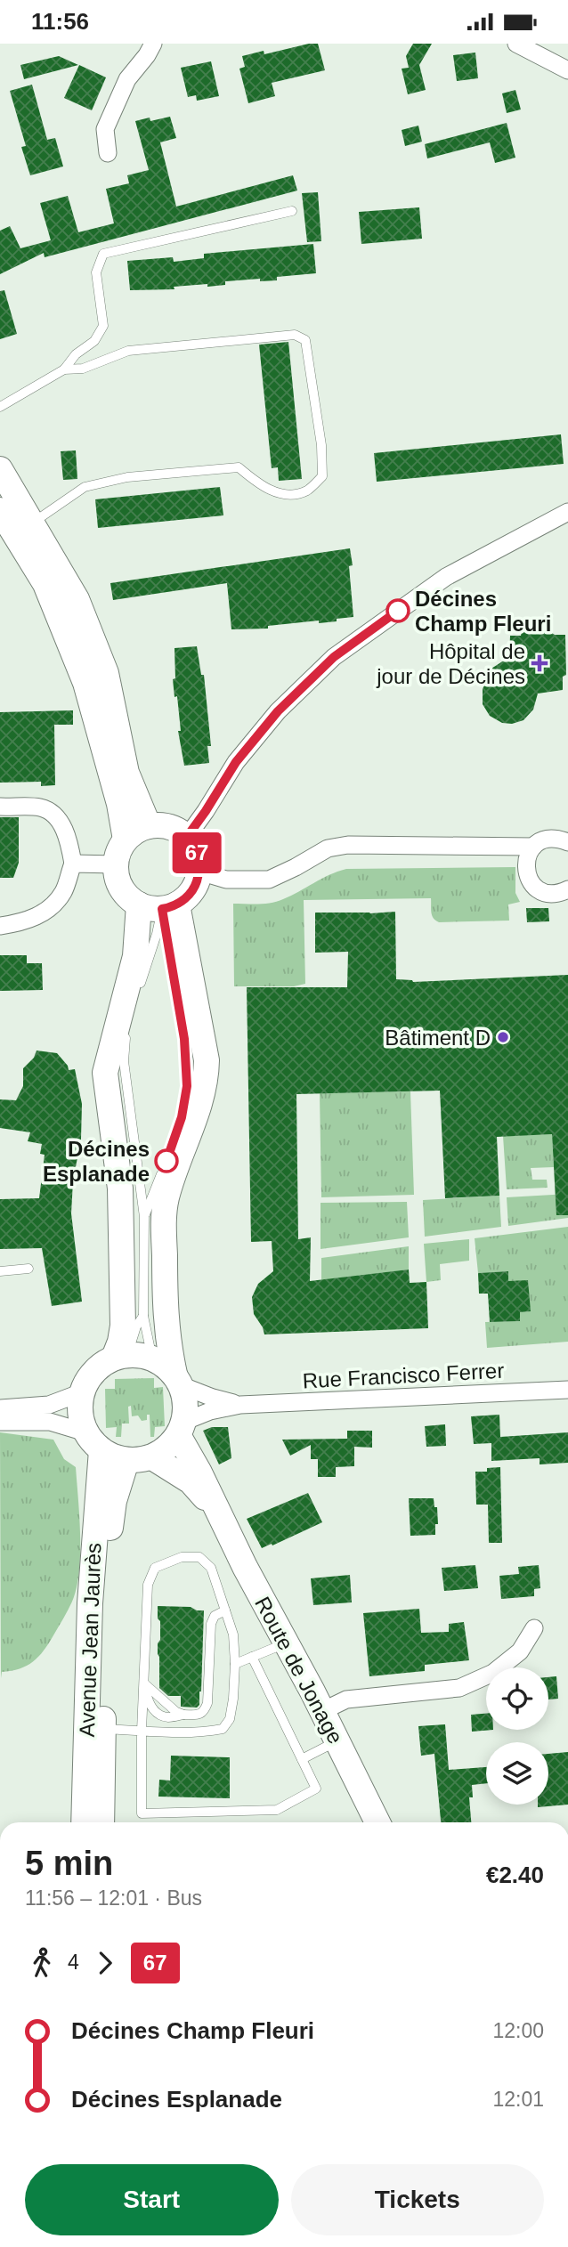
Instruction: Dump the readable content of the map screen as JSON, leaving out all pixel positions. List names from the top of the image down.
{
  "streets": {
    "main road": ["Avenue Jean Jaurès", "Route de Jonage"],
    "street": ["Rue Francisco Ferrer"]
  },
  "crossings": [
    ["Rue Francisco Ferrer", "Avenue Jean Jaurès"],
    ["Rue Francisco Ferrer", "Route de Jonage"],
    ["Avenue Jean Jaurès", "Route de Jonage"]
  ],
  "places": {
    "other": ["Décines Champ Fleuri", "Bâtiment D", "Décines Esplanade"],
    "health": ["Hôpital de jour de Décines"]
  },
  "lines": ["bus line 67"],
  "page": {
    "status": "11:56",
    "on_map": "67",
    "heading": ["5 min", "11:56 – 12:01 · Bus", "€2.40"],
    "legs": ["4", "67"],
    "list": [
      {
        "name": "Décines Champ Fleuri",
        "value": "12:00"
      },
      {
        "name": "Décines Esplanade",
        "value": "12:01"
      }
    ],
    "buttons": ["Start", "Tickets"]
  }
}
